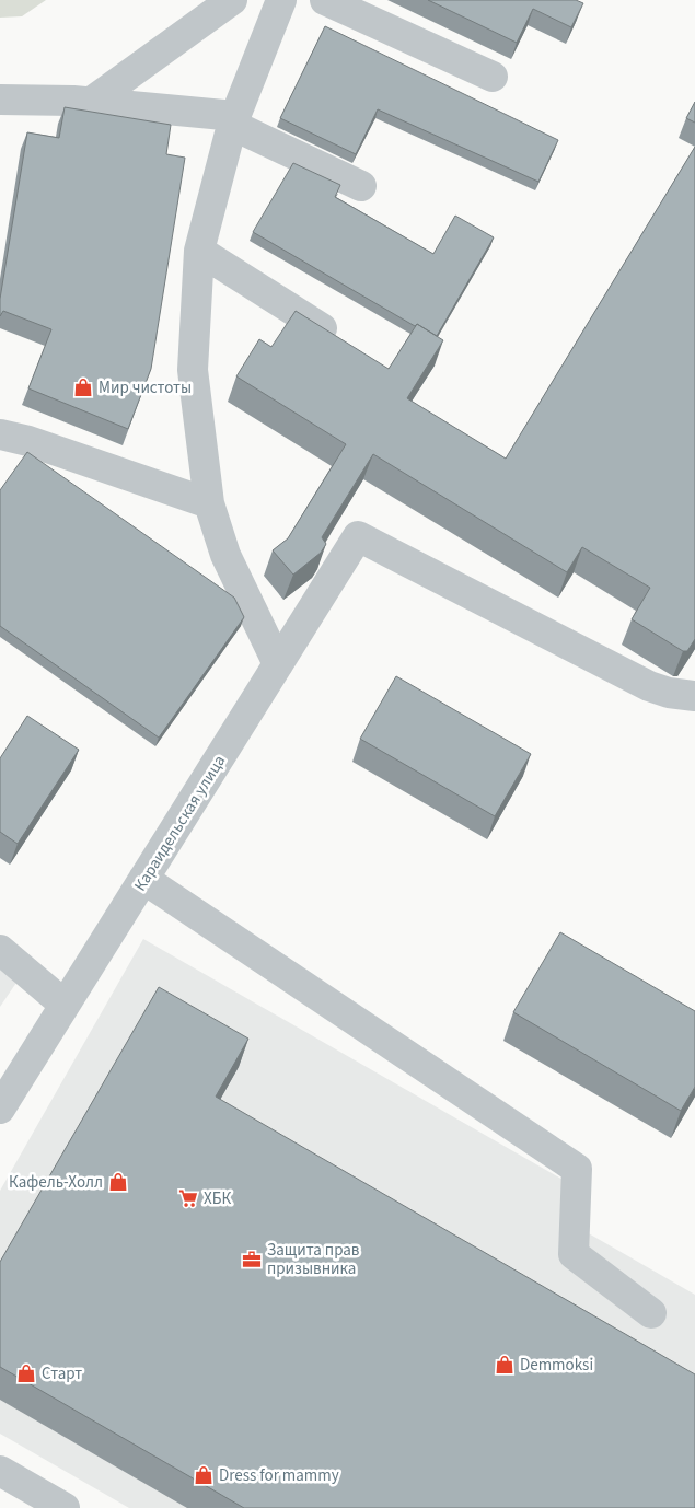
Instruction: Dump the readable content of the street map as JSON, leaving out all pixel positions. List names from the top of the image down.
{
  "streets": {
    "street": ["Караидельская улица"]
  },
  "places": {
    "shop": [
      "Мир чистоты",
      "Кафель-Холл",
      "Demmoksi",
      "Старт",
      "Dress for mammy"
    ],
    "supermarket": ["ХБК"],
    "office": ["Защита прав призывника"]
  }
}
